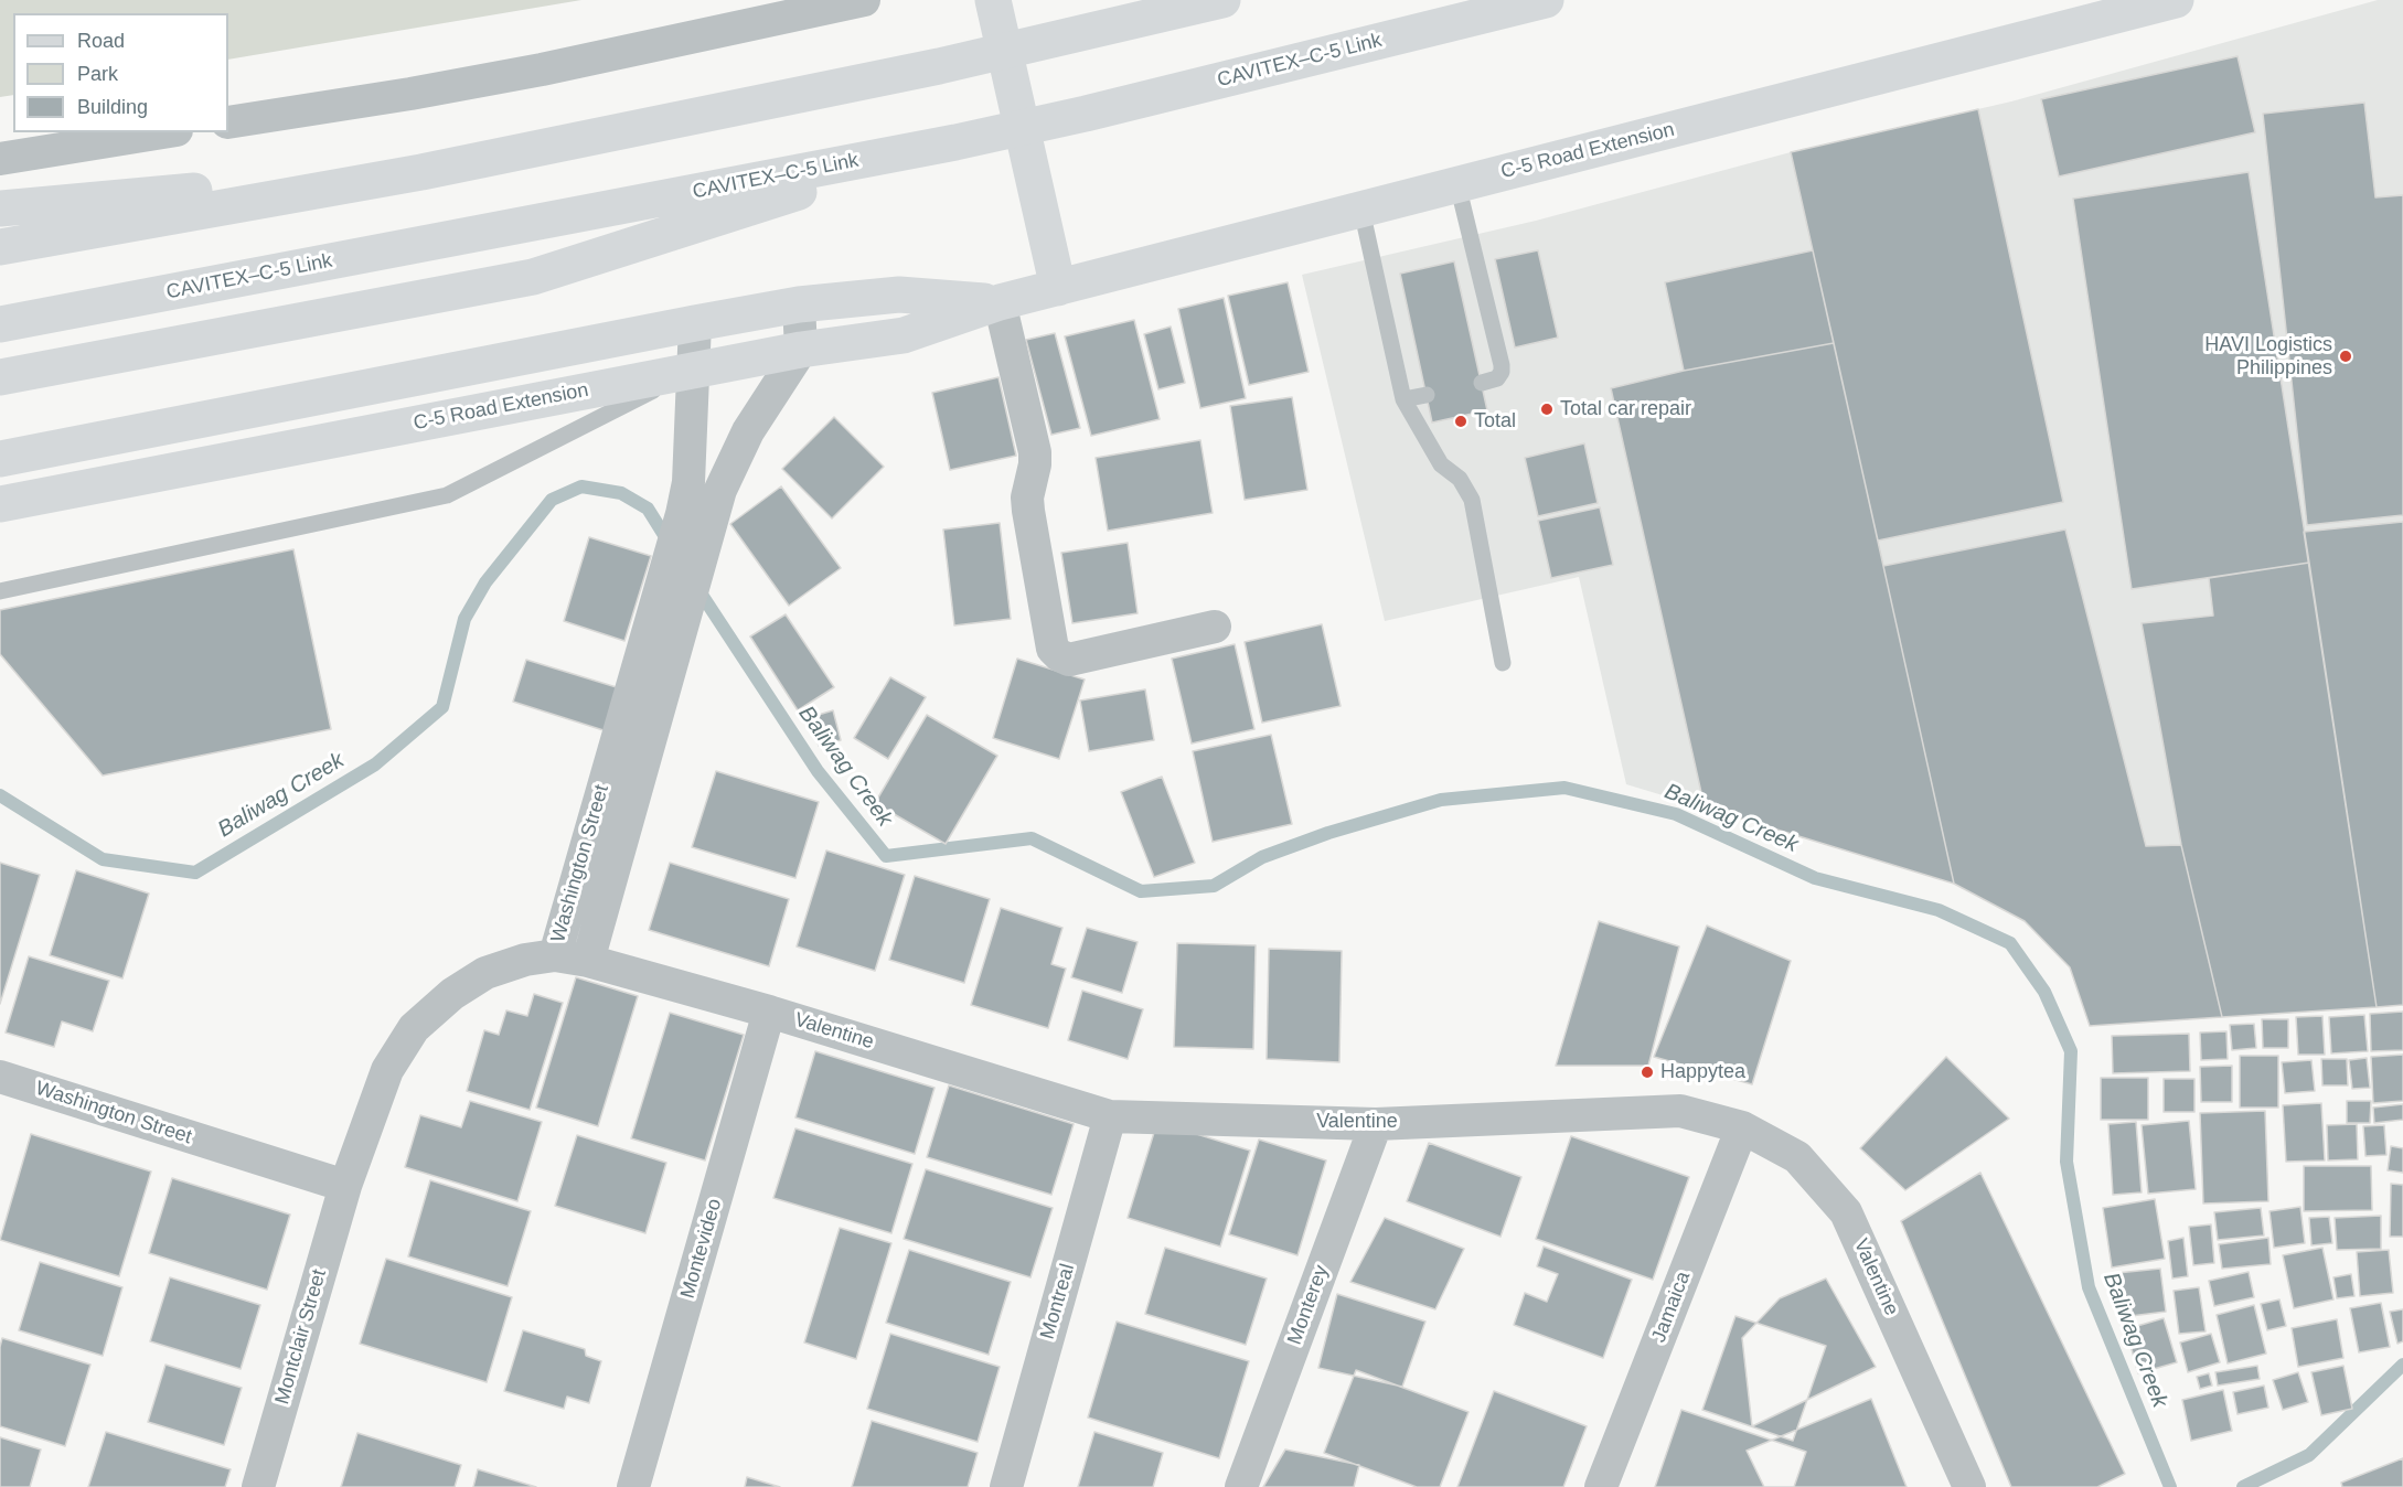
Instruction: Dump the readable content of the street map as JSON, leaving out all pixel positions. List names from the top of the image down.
{
  "streets": {
    "main road": ["CAVITEX–C-5 Link", "C-5 Road Extension"],
    "street": [
      "Washington Street",
      "Valentine",
      "Montevideo",
      "Montreal",
      "Monterey",
      "Jamaica",
      "Montclair Street"
    ]
  },
  "crossings": [
    ["C-5 Road Extension", "Washington Street"],
    ["Washington Street", "Valentine"],
    ["Washington Street", "Montclair Street"],
    ["Valentine", "Montevideo"],
    ["Valentine", "Montreal"],
    ["Valentine", "Monterey"],
    ["Valentine", "Jamaica"]
  ],
  "water": ["Baliwag Creek"],
  "places": [
    "HAVI Logistics Philippines",
    "Total car repair",
    "Total",
    "Happytea"
  ],
  "legend": ["Road", "Park", "Building"]
}
